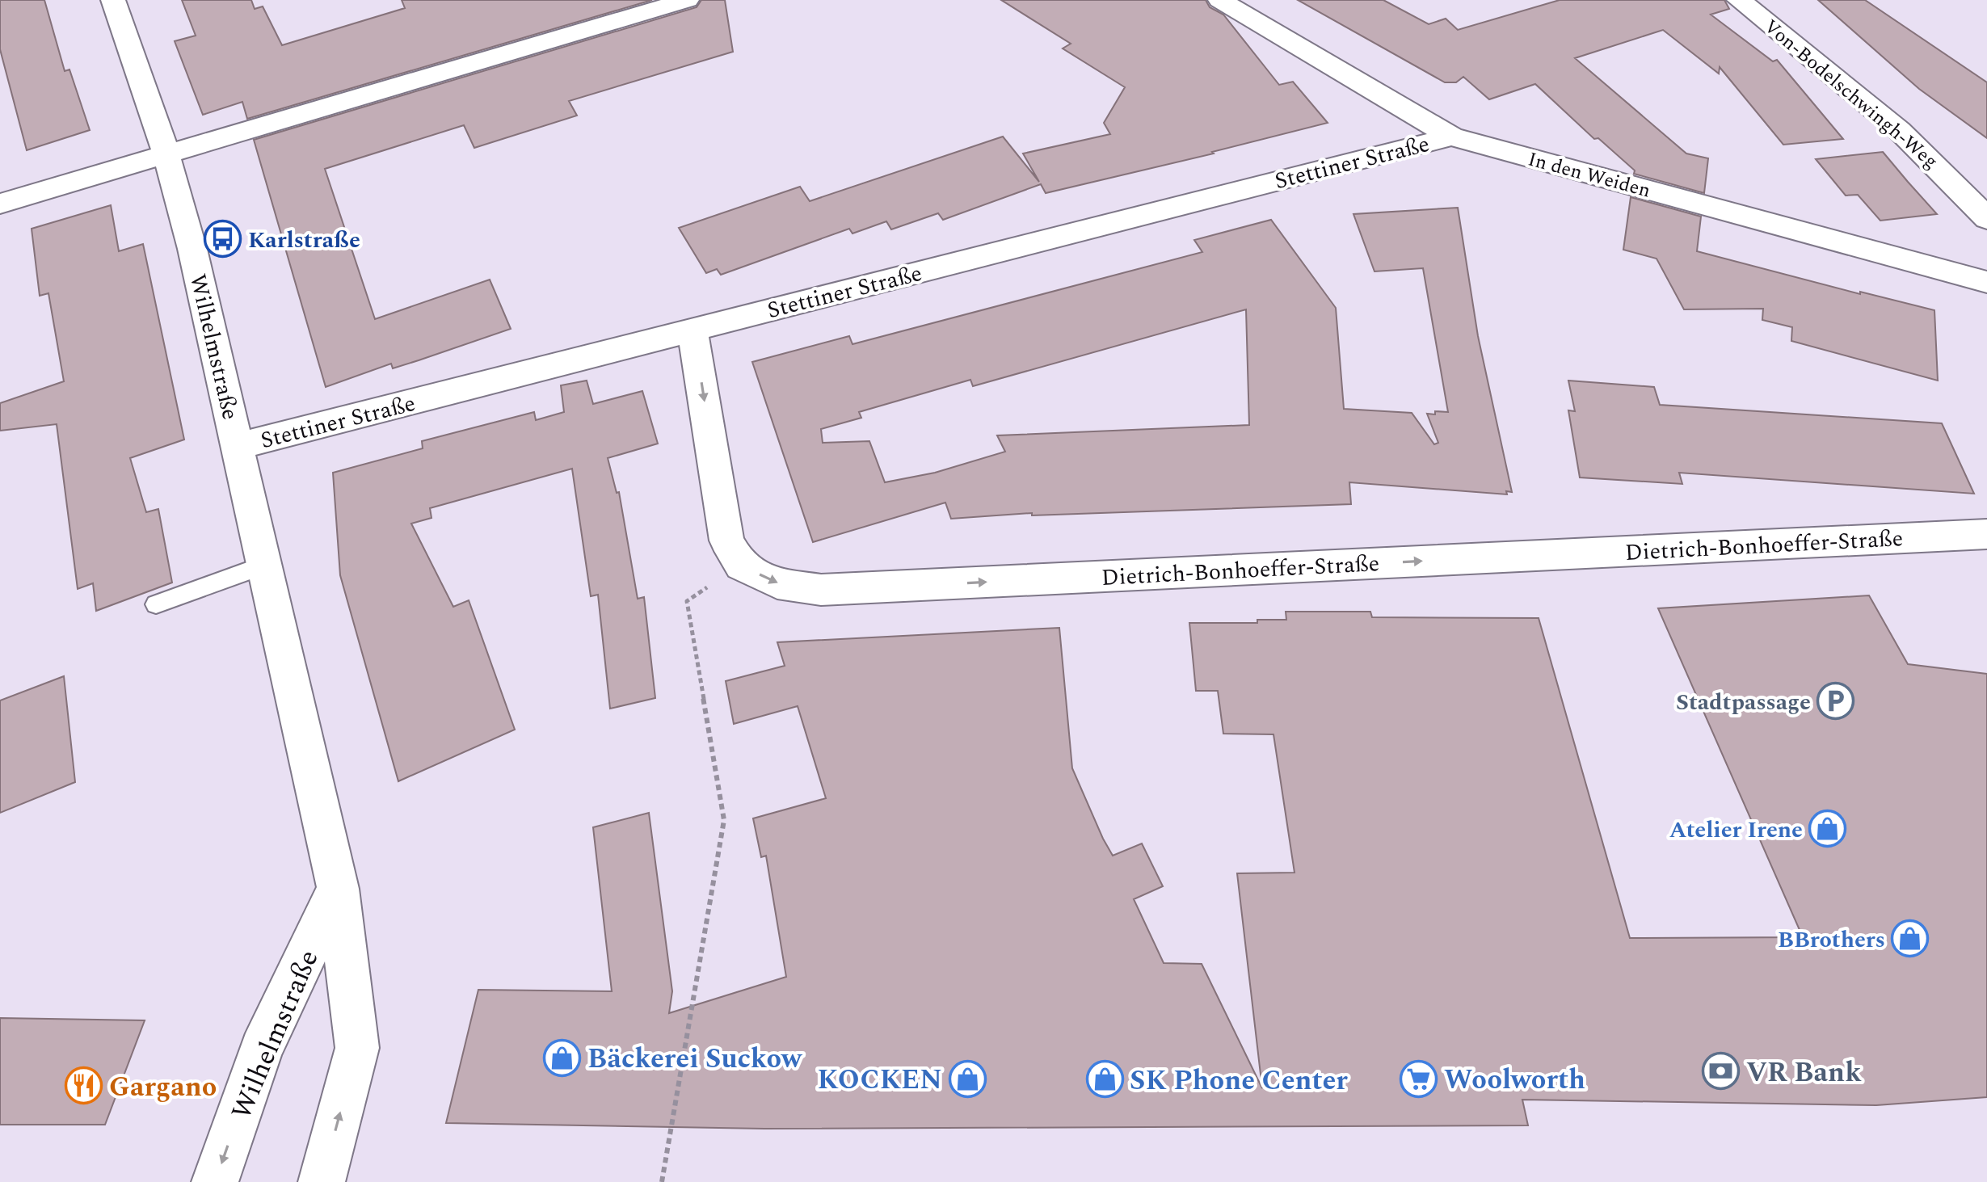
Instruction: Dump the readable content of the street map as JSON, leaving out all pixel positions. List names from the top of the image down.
{
  "streets": {
    "street": [
      "Von-Bodelschwingh-Weg",
      "Stettiner Straße",
      "In den Weiden",
      "Wilhelmstraße",
      "Dietrich-Bonhoeffer-Straße"
    ]
  },
  "crossings": [
    ["Stettiner Straße", "In den Weiden"],
    ["Stettiner Straße", "Wilhelmstraße"]
  ],
  "one_way": ["Dietrich-Bonhoeffer-Straße"],
  "places": {
    "bus stop": ["Karlstraße"],
    "parking": ["Stadtpassage"],
    "shop": [
      "Atelier Irene",
      "BBrothers",
      "Bäckerei Suckow",
      "KOCKEN",
      "SK Phone Center"
    ],
    "bank": ["VR Bank"],
    "supermarket": ["Woolworth"],
    "restaurant": ["Gargano"]
  }
}
